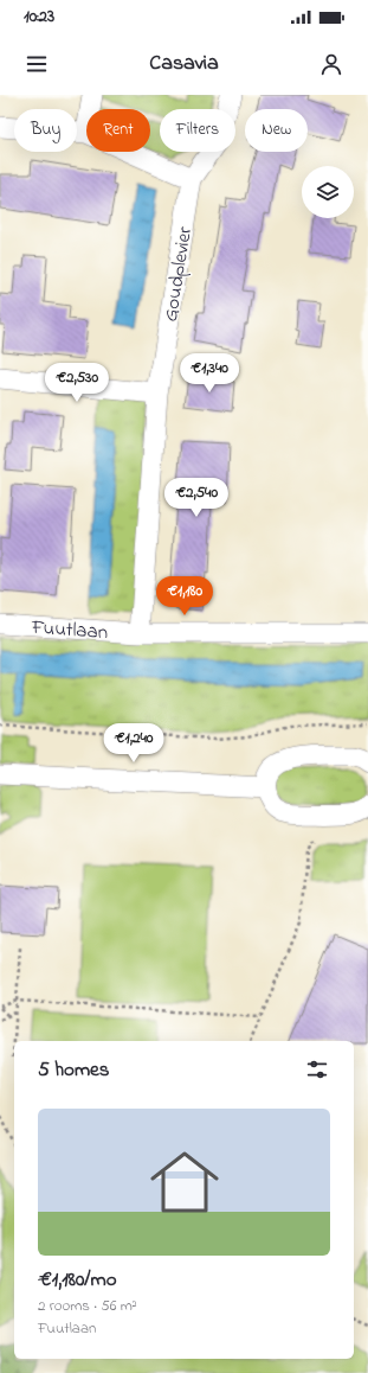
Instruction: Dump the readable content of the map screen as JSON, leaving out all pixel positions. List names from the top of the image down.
{
  "streets": {
    "street": ["Goudplevier", "Fuutlaan"]
  },
  "crossings": [
    ["Goudplevier", "Fuutlaan"]
  ],
  "page": {
    "status": "10:23",
    "header": "Casavia",
    "chip": [
      "Buy",
      "Rent",
      "Filters",
      "New"
    ],
    "price": [
      "€1,340",
      "€2,530",
      "€2,540",
      "€1,180",
      "€1,240"
    ],
    "heading": "5 homes",
    "list": [
      {
        "name": "€1,180/mo",
        "note": "2 rooms · 56 m² · Fuutlaan"
      }
    ]
  }
}
